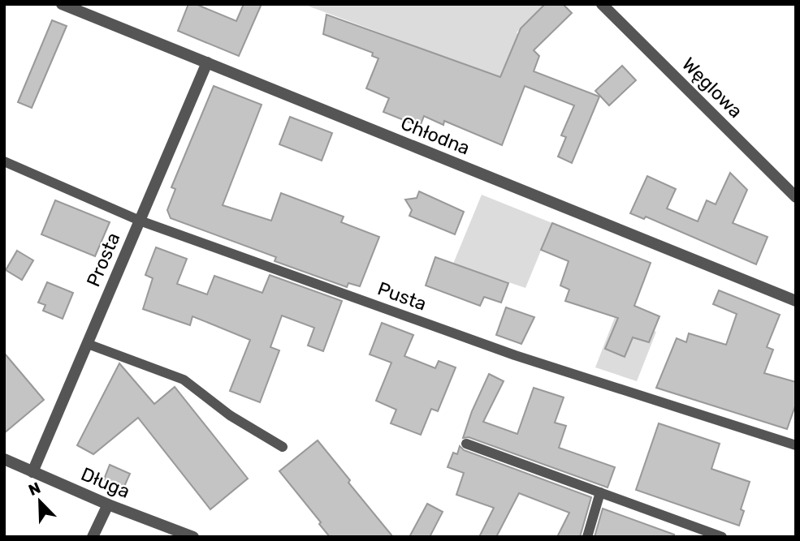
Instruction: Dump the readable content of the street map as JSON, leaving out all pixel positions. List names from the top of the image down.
{
  "streets": {
    "street": [
      "Węglowa",
      "Chłodna",
      "Prosta",
      "Długa"
    ],
    "lane": ["Pusta"]
  },
  "crossings": [
    ["Chłodna", "Prosta"],
    ["Prosta", "Pusta"],
    ["Prosta", "Długa"]
  ],
  "north": "top left"
}
